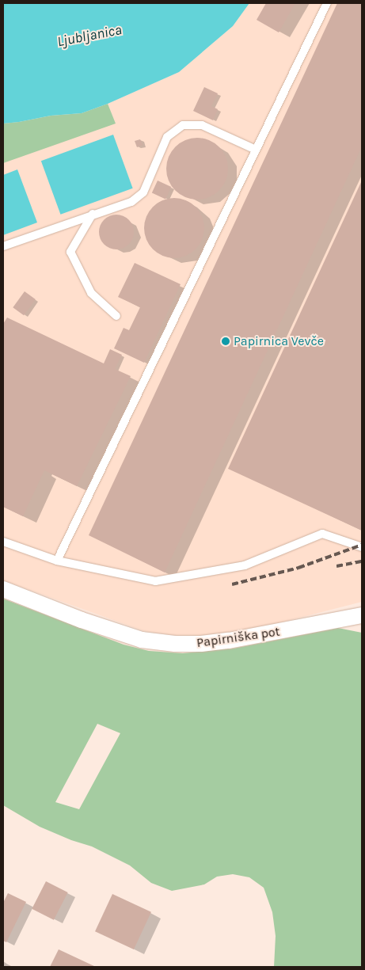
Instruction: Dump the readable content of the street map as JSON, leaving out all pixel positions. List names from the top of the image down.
{
  "streets": {
    "street": ["Papirniška pot"]
  },
  "water": ["Ljubljanica"],
  "places": ["Papirnica Vevče"]
}
